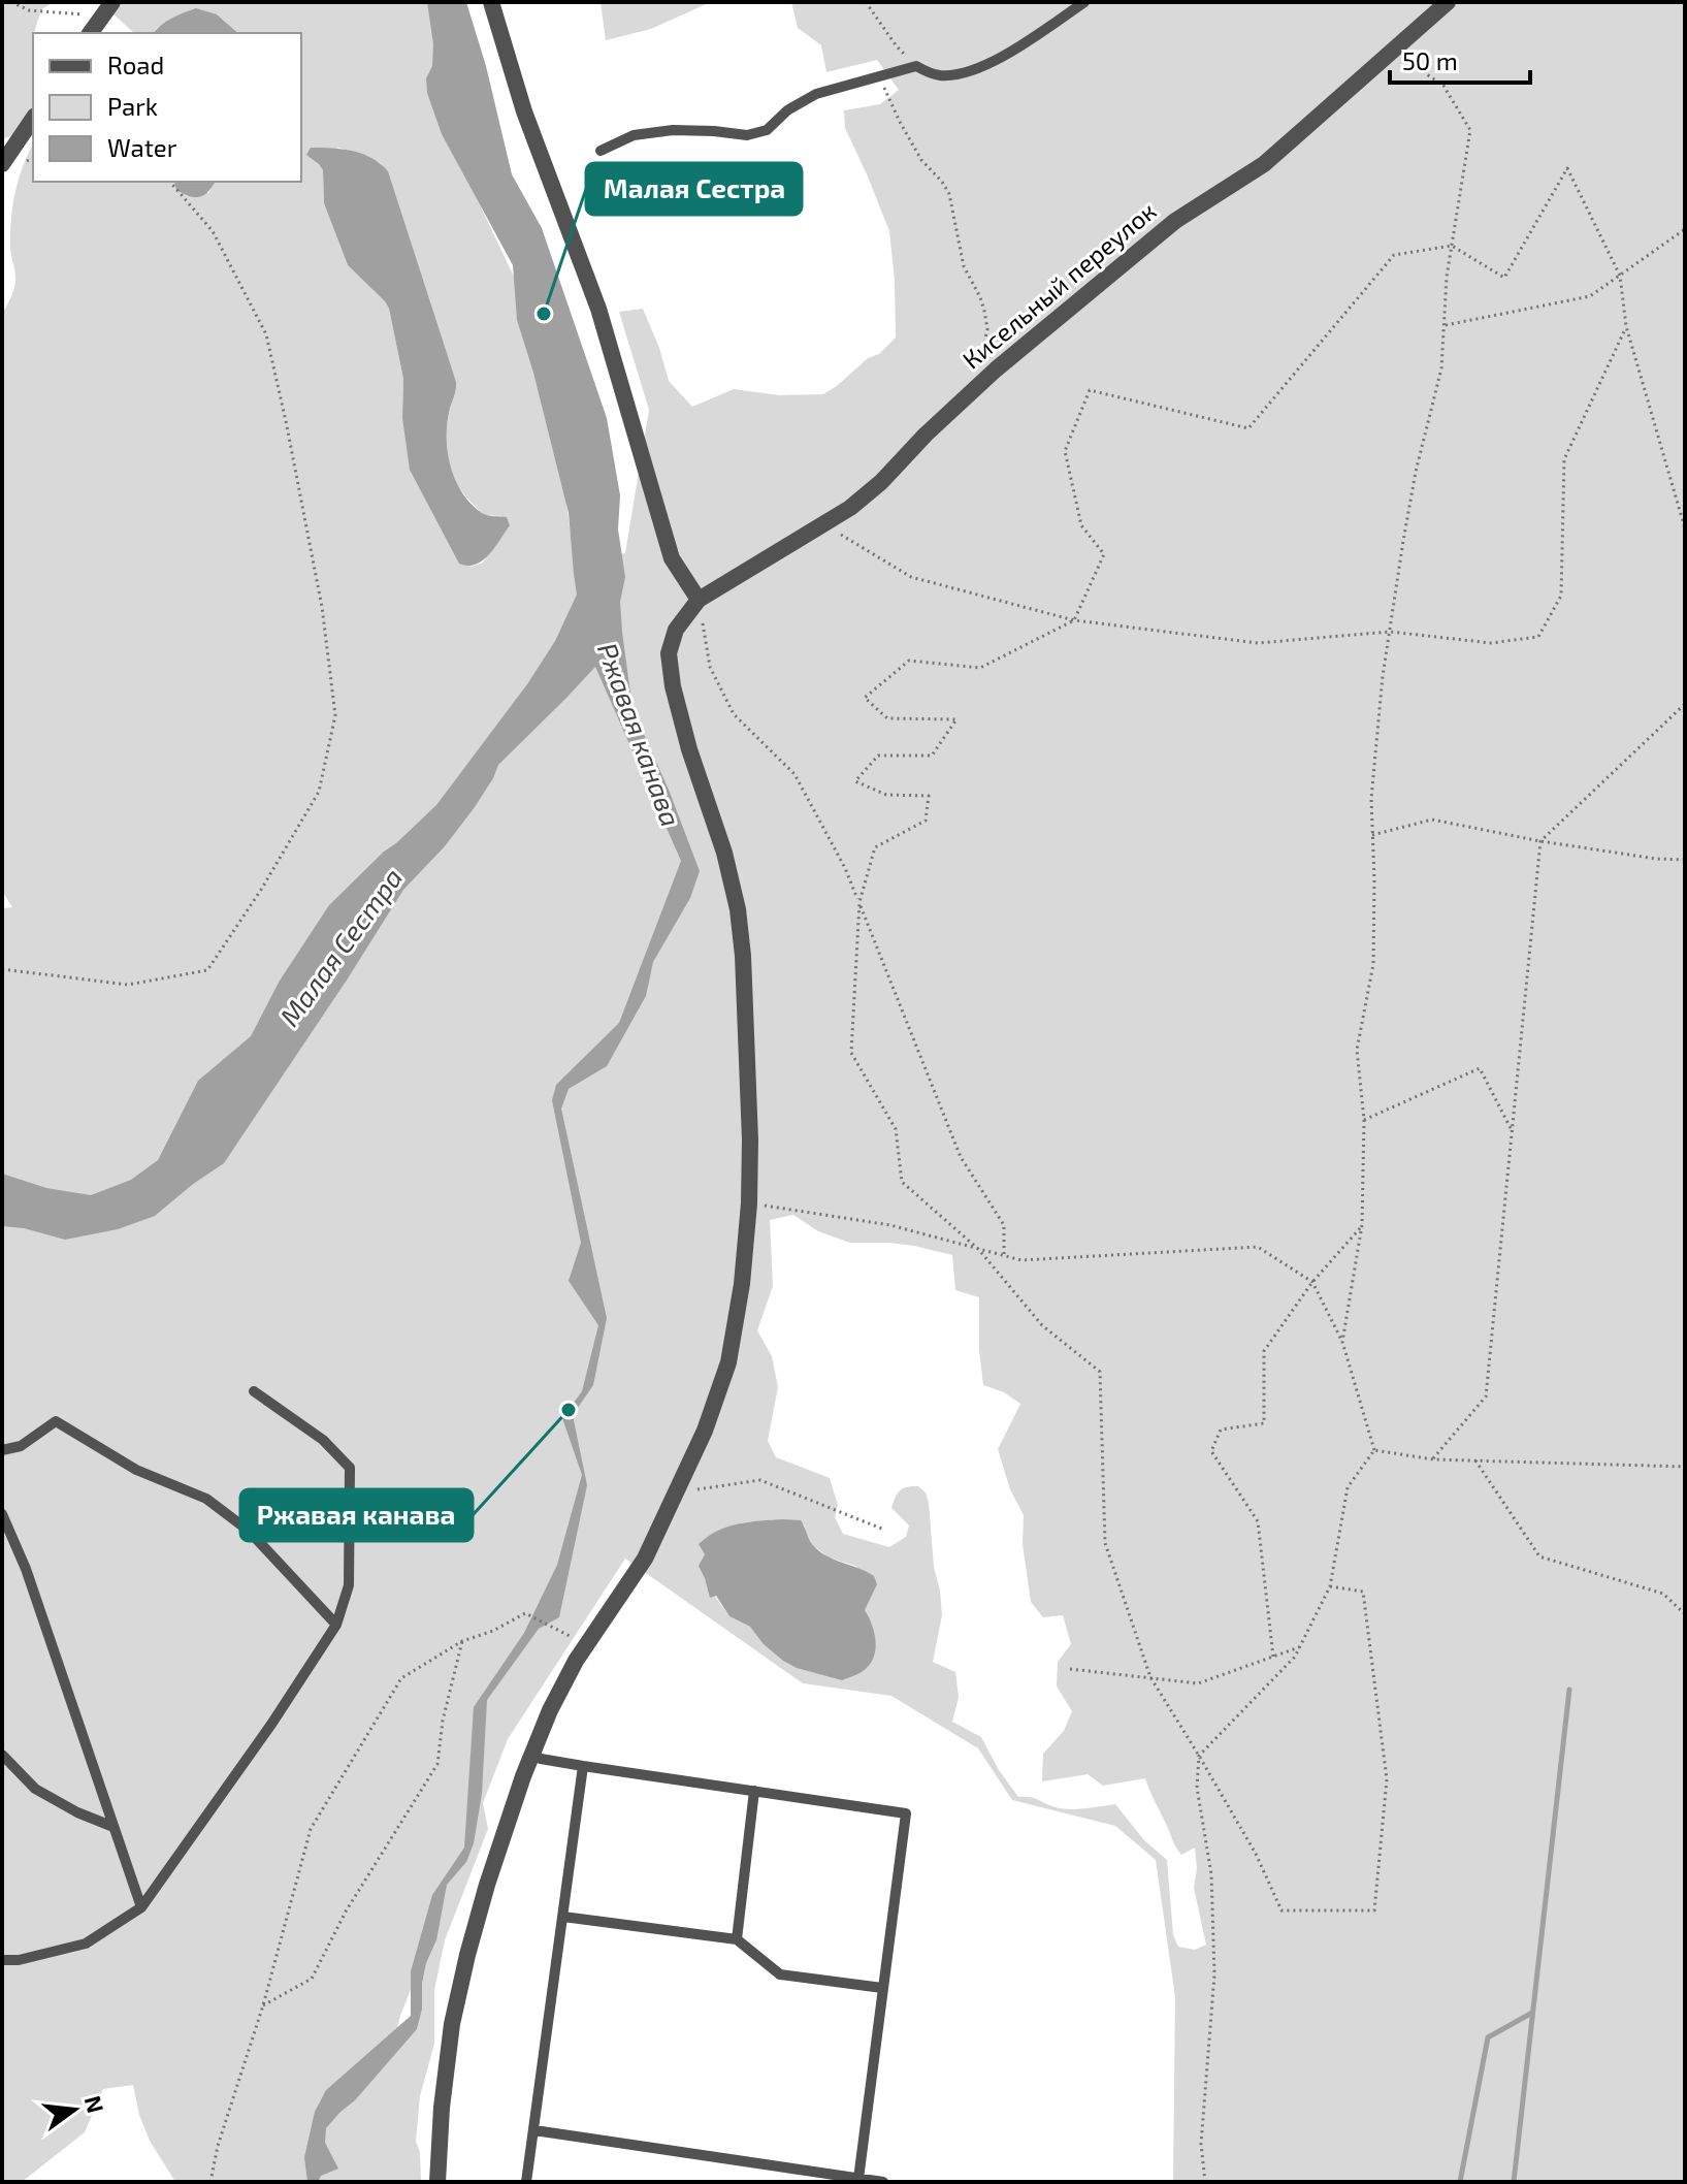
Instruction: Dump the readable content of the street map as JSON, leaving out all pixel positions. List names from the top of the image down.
{
  "streets": {
    "street": ["Кисельный переулок"]
  },
  "water": ["Ржавая канава", "Малая Сестра"],
  "places": ["Малая Сестра", "Ржавая канава"],
  "legend": ["Road", "Park", "Water"],
  "scale_bar": "50 m",
  "north": "right"
}
